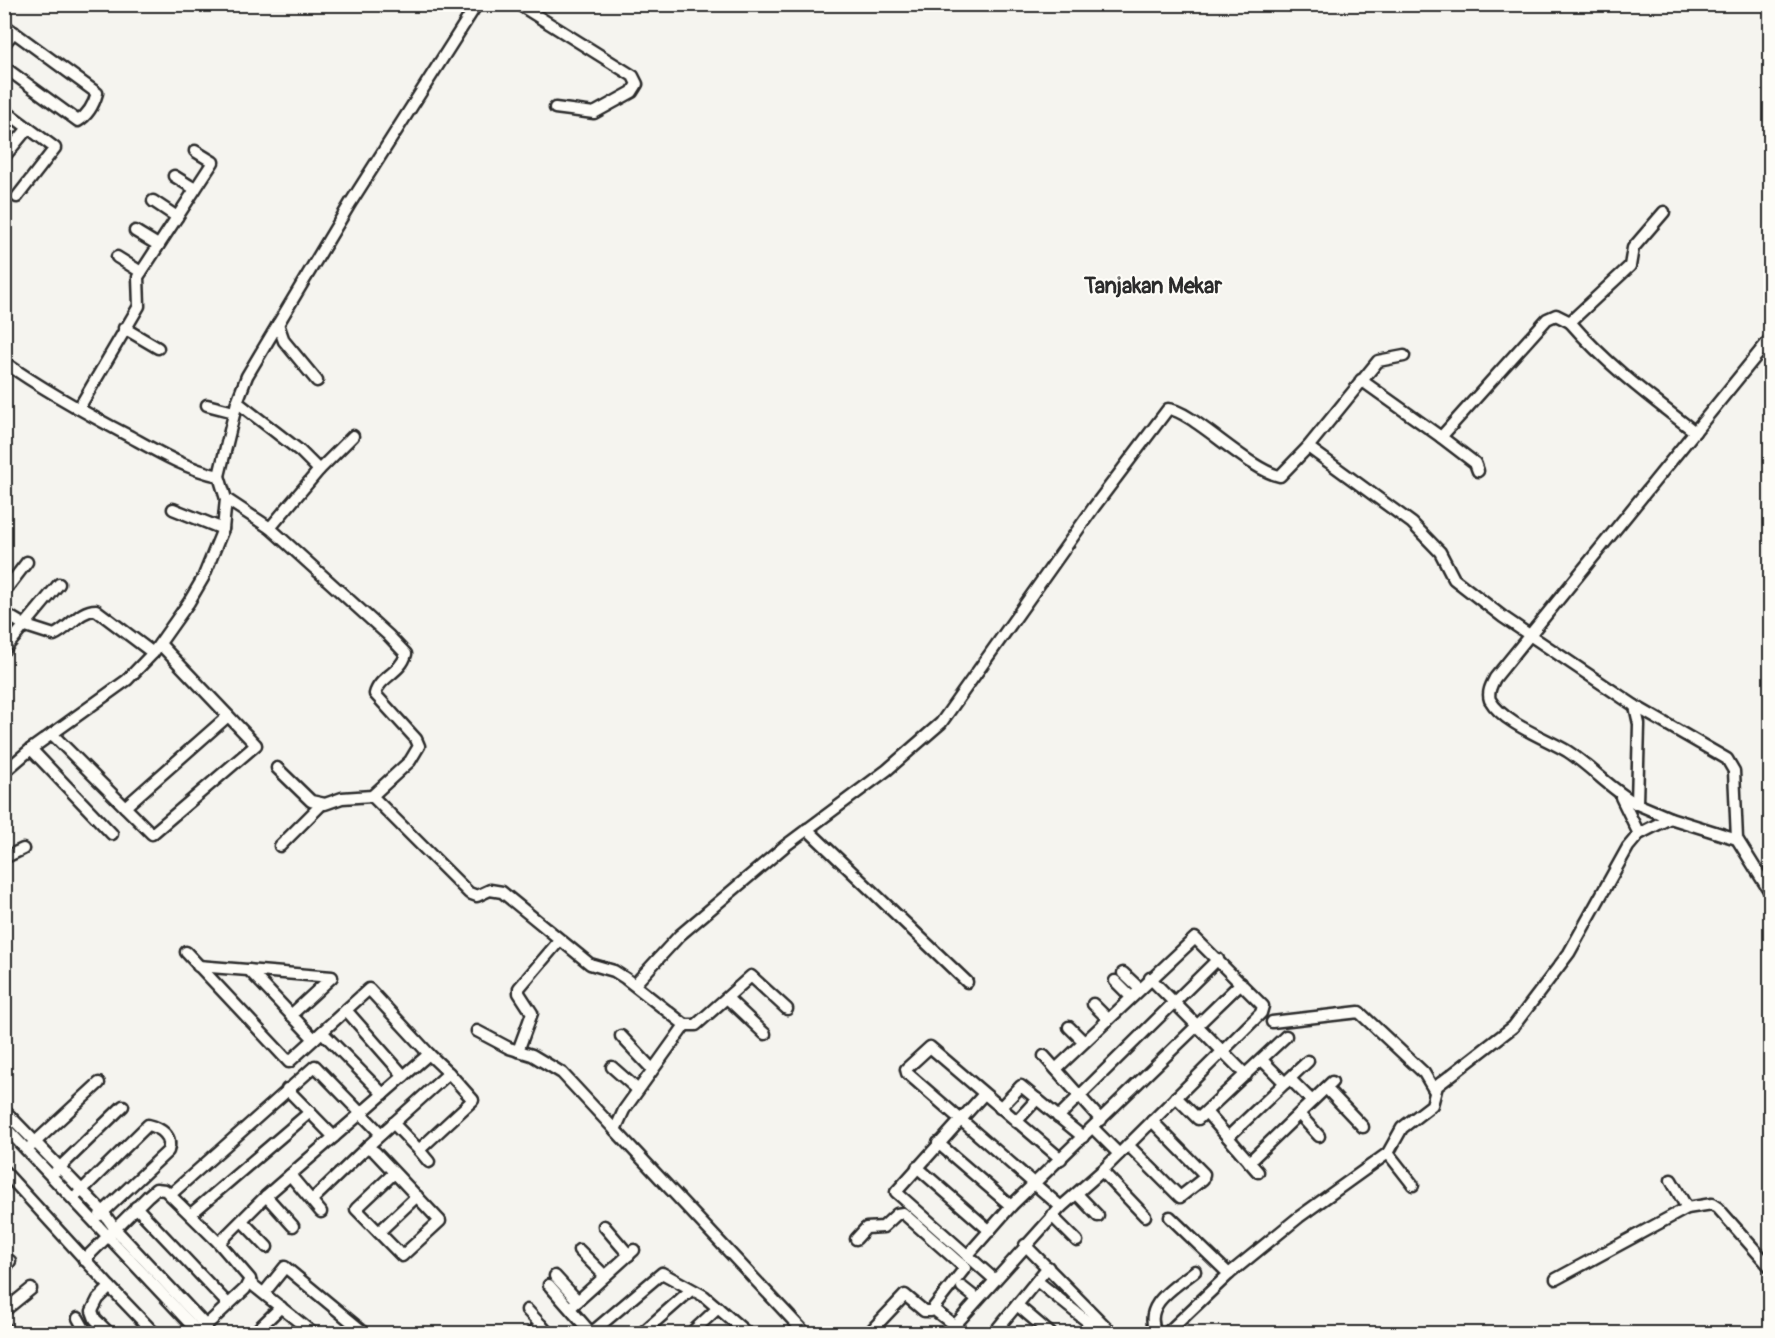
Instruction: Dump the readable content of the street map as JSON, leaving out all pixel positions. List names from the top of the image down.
{
  "districts": ["Tanjakan Mekar"]
}
